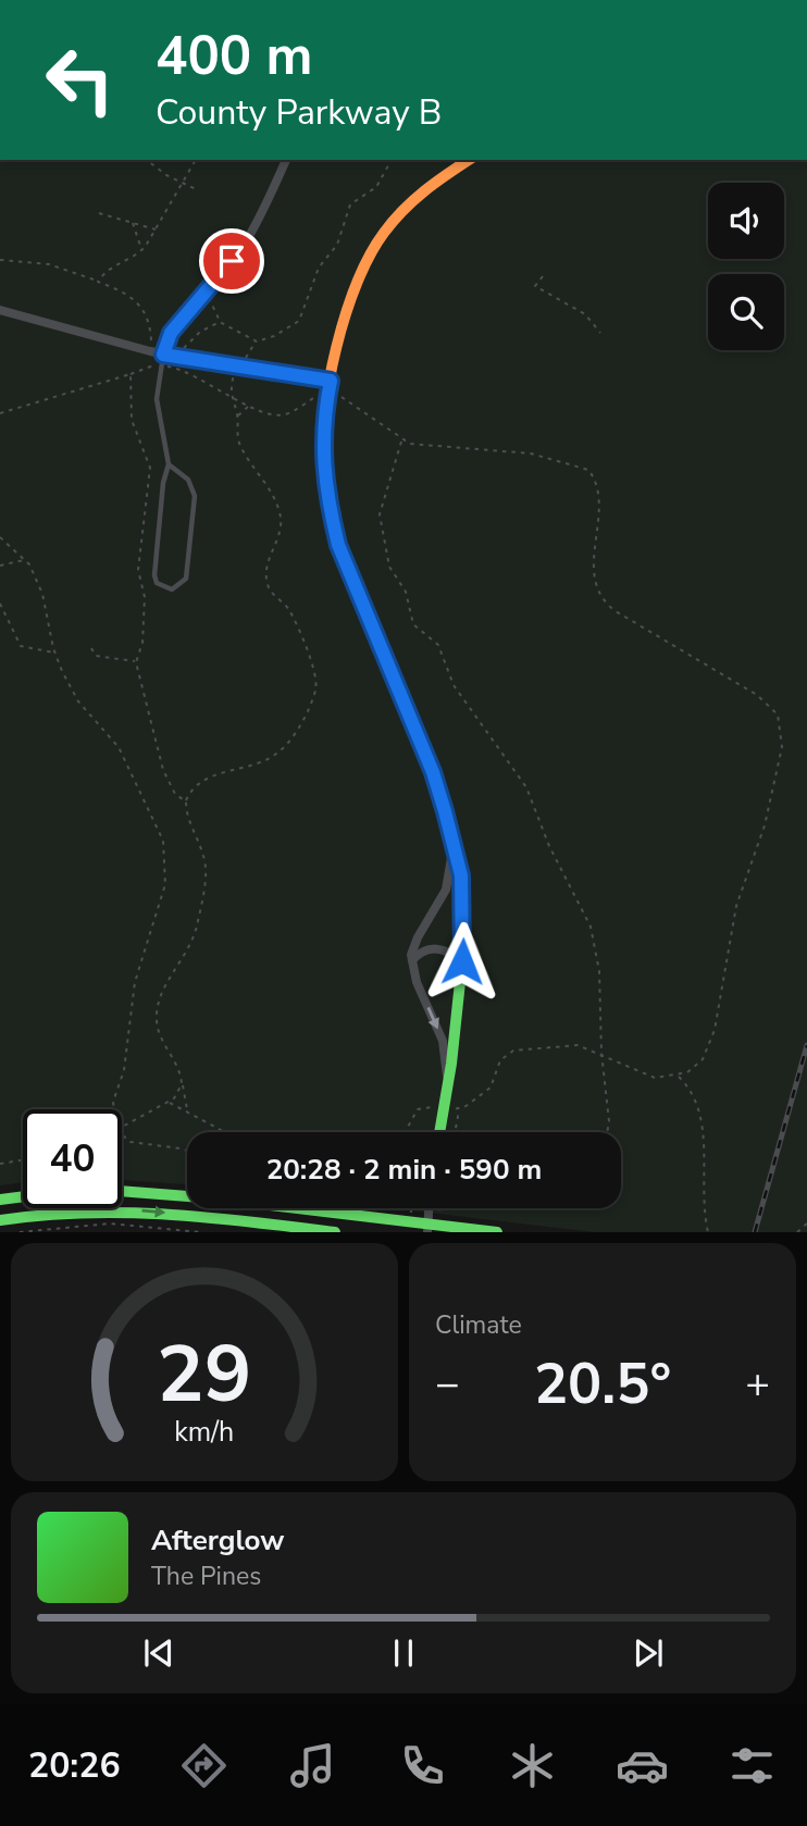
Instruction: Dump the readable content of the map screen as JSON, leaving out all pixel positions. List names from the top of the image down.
{
  "page": {
    "turn": ["400 m", "County Parkway B"],
    "limit": "40",
    "trip": "20:28 · 2 min · 590 m",
    "tile": "Climate",
    "heat": ["−", "20.5°", "+"],
    "song": ["Afterglow", "The Pines"],
    "tabs": "20:26",
    "gauge": ["29", "km/h"]
  }
}
